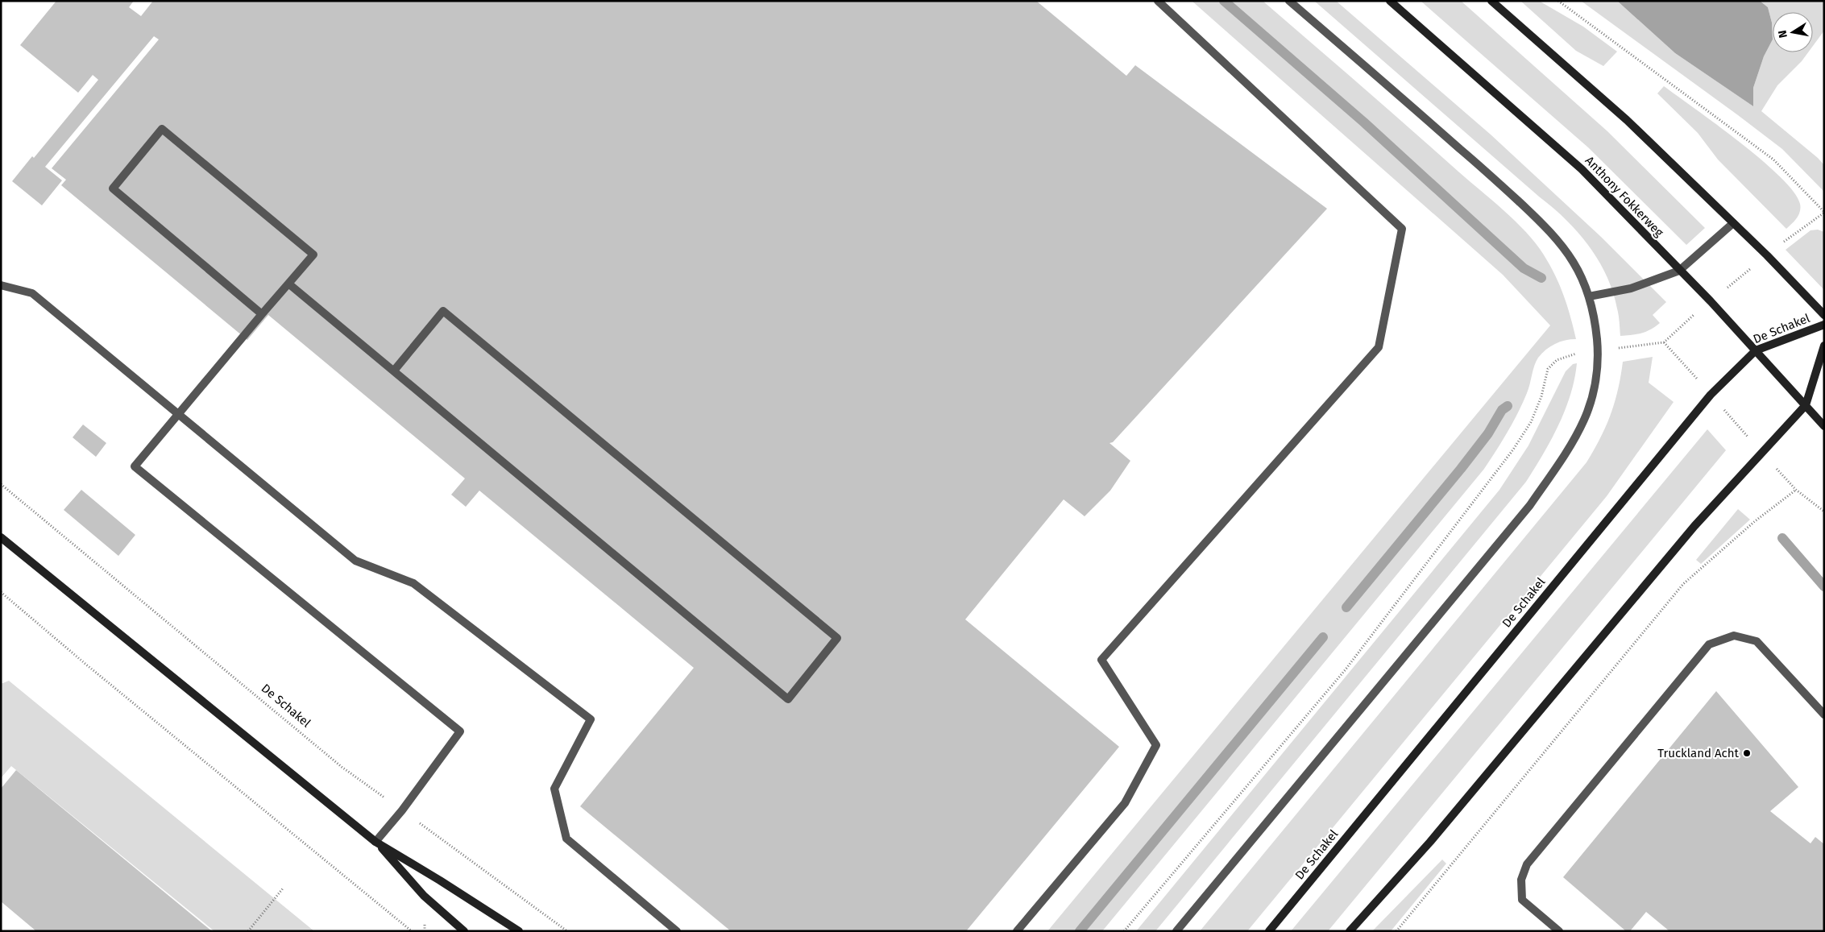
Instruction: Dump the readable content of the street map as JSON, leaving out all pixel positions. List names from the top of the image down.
{
  "streets": {
    "street": ["Anthony Fokkerweg", "De Schakel"]
  },
  "crossings": [
    ["Anthony Fokkerweg", "De Schakel"]
  ],
  "places": ["Truckland Acht"],
  "north": "left"
}
